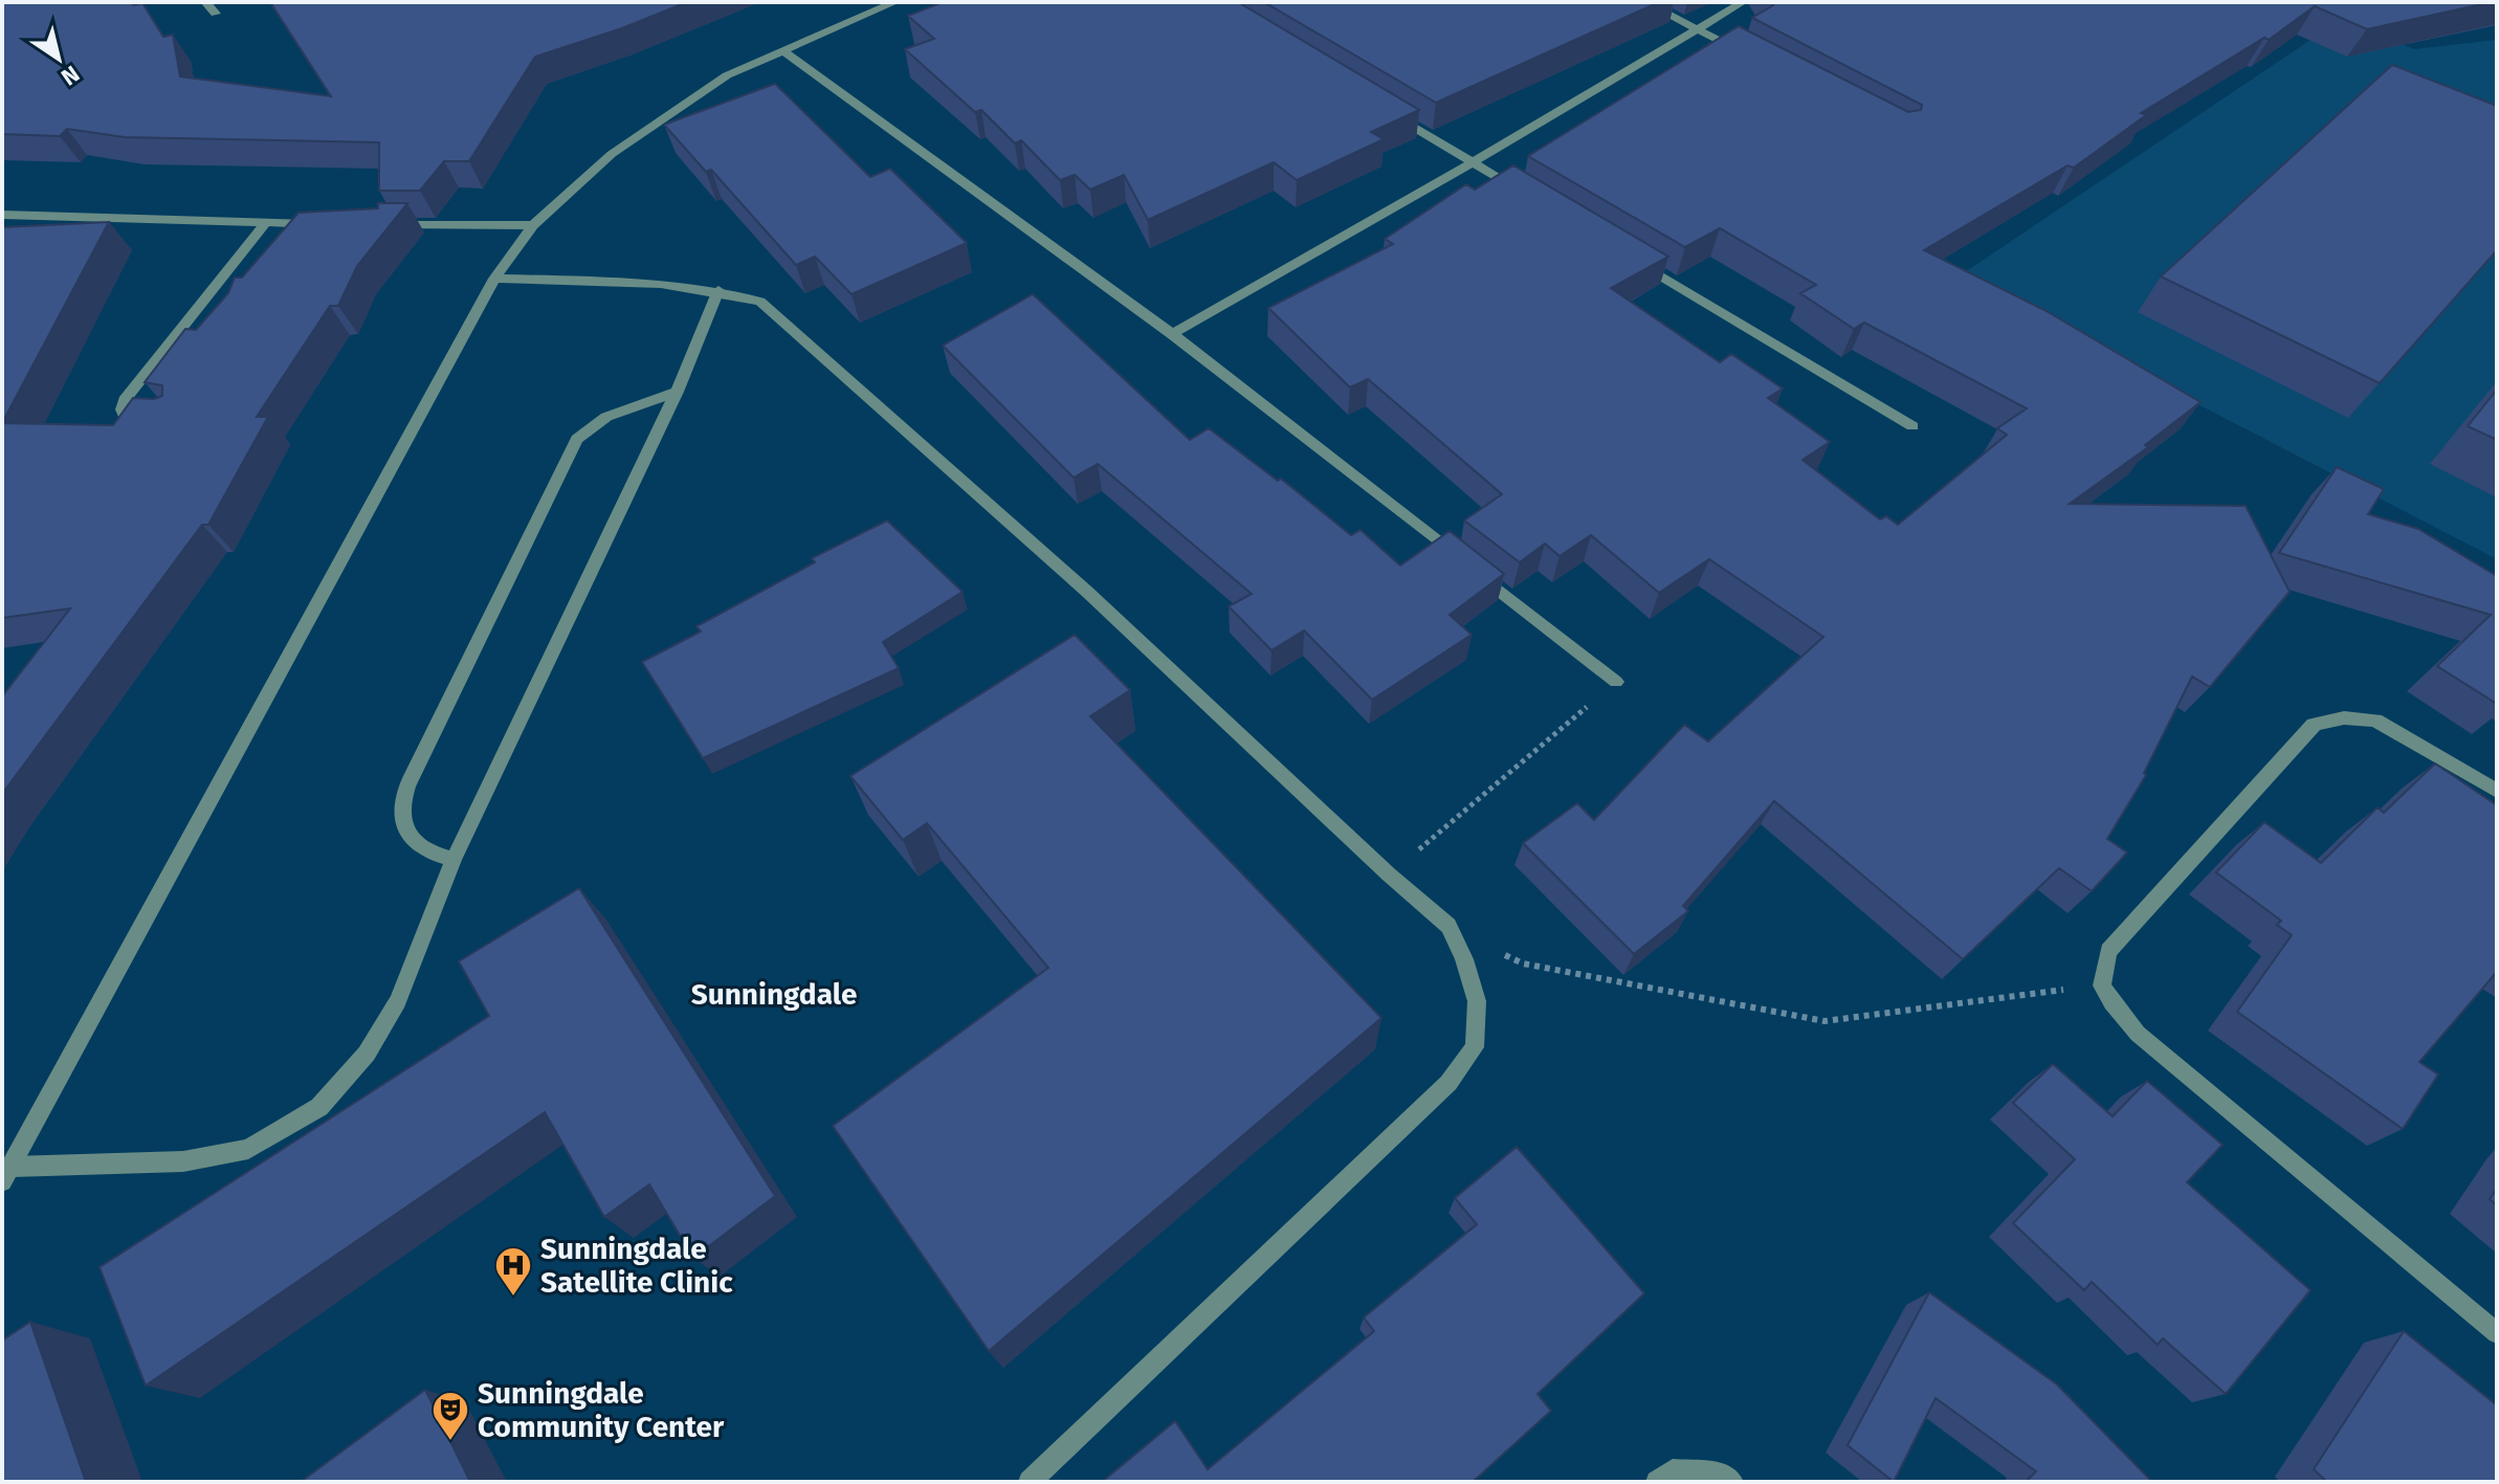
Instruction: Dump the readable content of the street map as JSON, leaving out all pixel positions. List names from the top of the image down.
{
  "districts": ["Sunningdale"],
  "places": {
    "hospital": ["Sunningdale Satellite Clinic"],
    "theatre": ["Sunningdale Community Center"]
  },
  "north": "bottom right"
}
